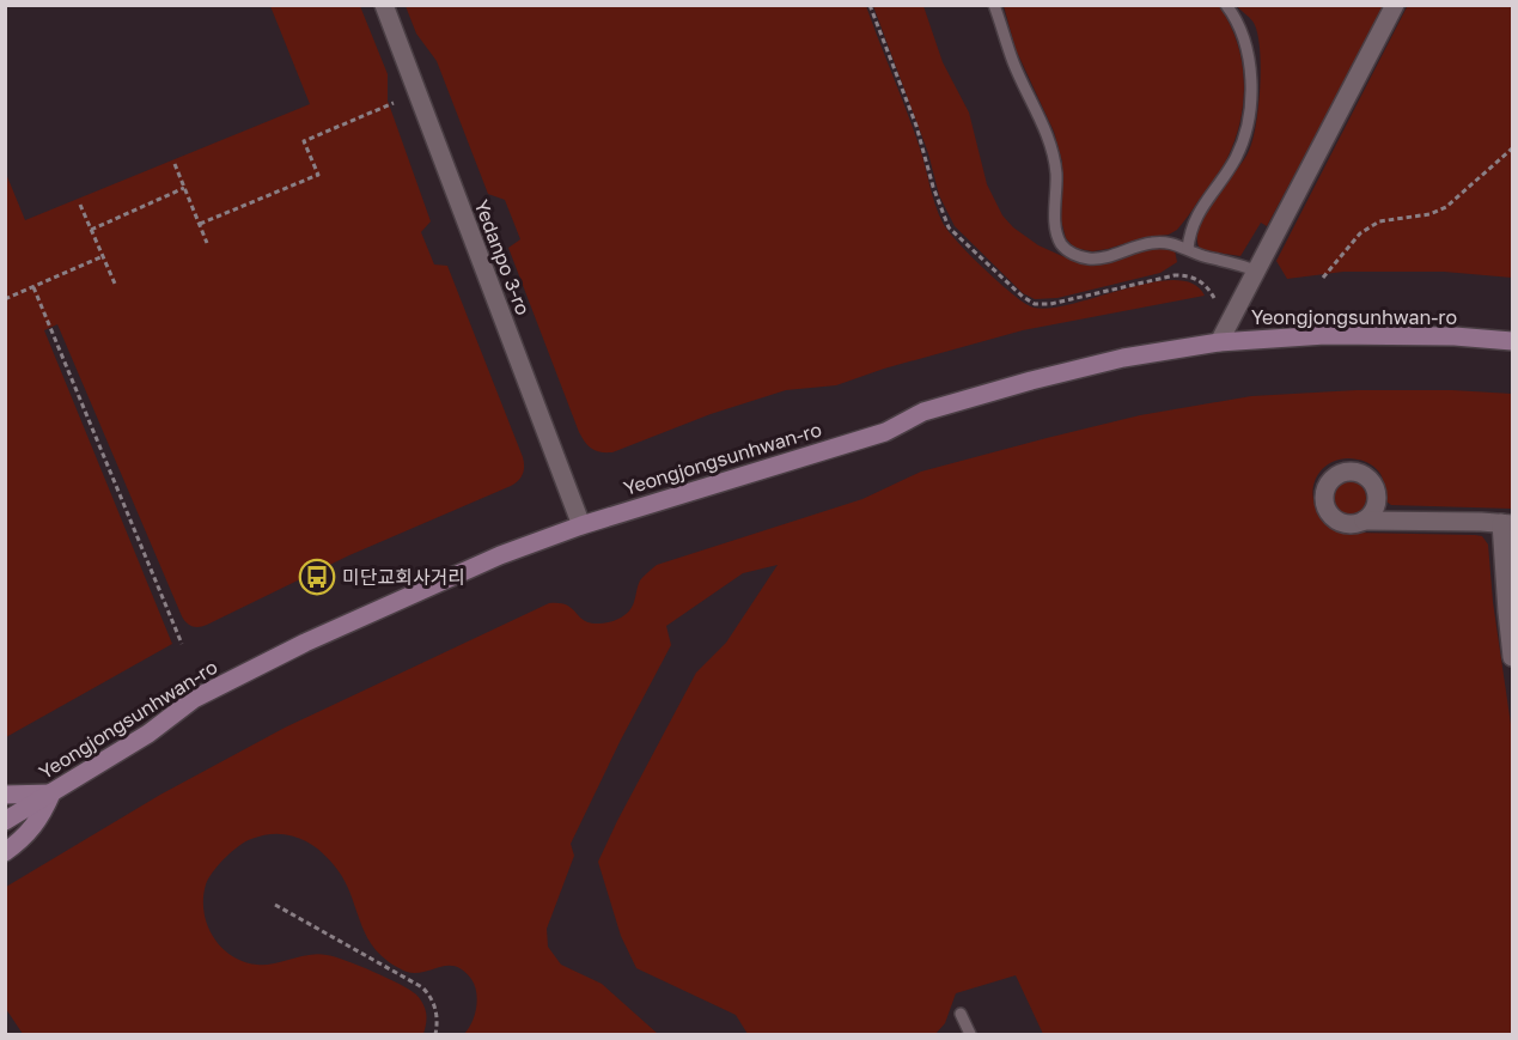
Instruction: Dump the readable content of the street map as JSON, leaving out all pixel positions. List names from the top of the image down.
{
  "streets": {
    "main road": ["Yeongjongsunhwan-ro"],
    "street": ["Yedanpo 3-ro"]
  },
  "crossings": [
    ["Yedanpo 3-ro", "Yeongjongsunhwan-ro"]
  ],
  "places": {
    "bus stop": ["미단교회사거리"]
  }
}
